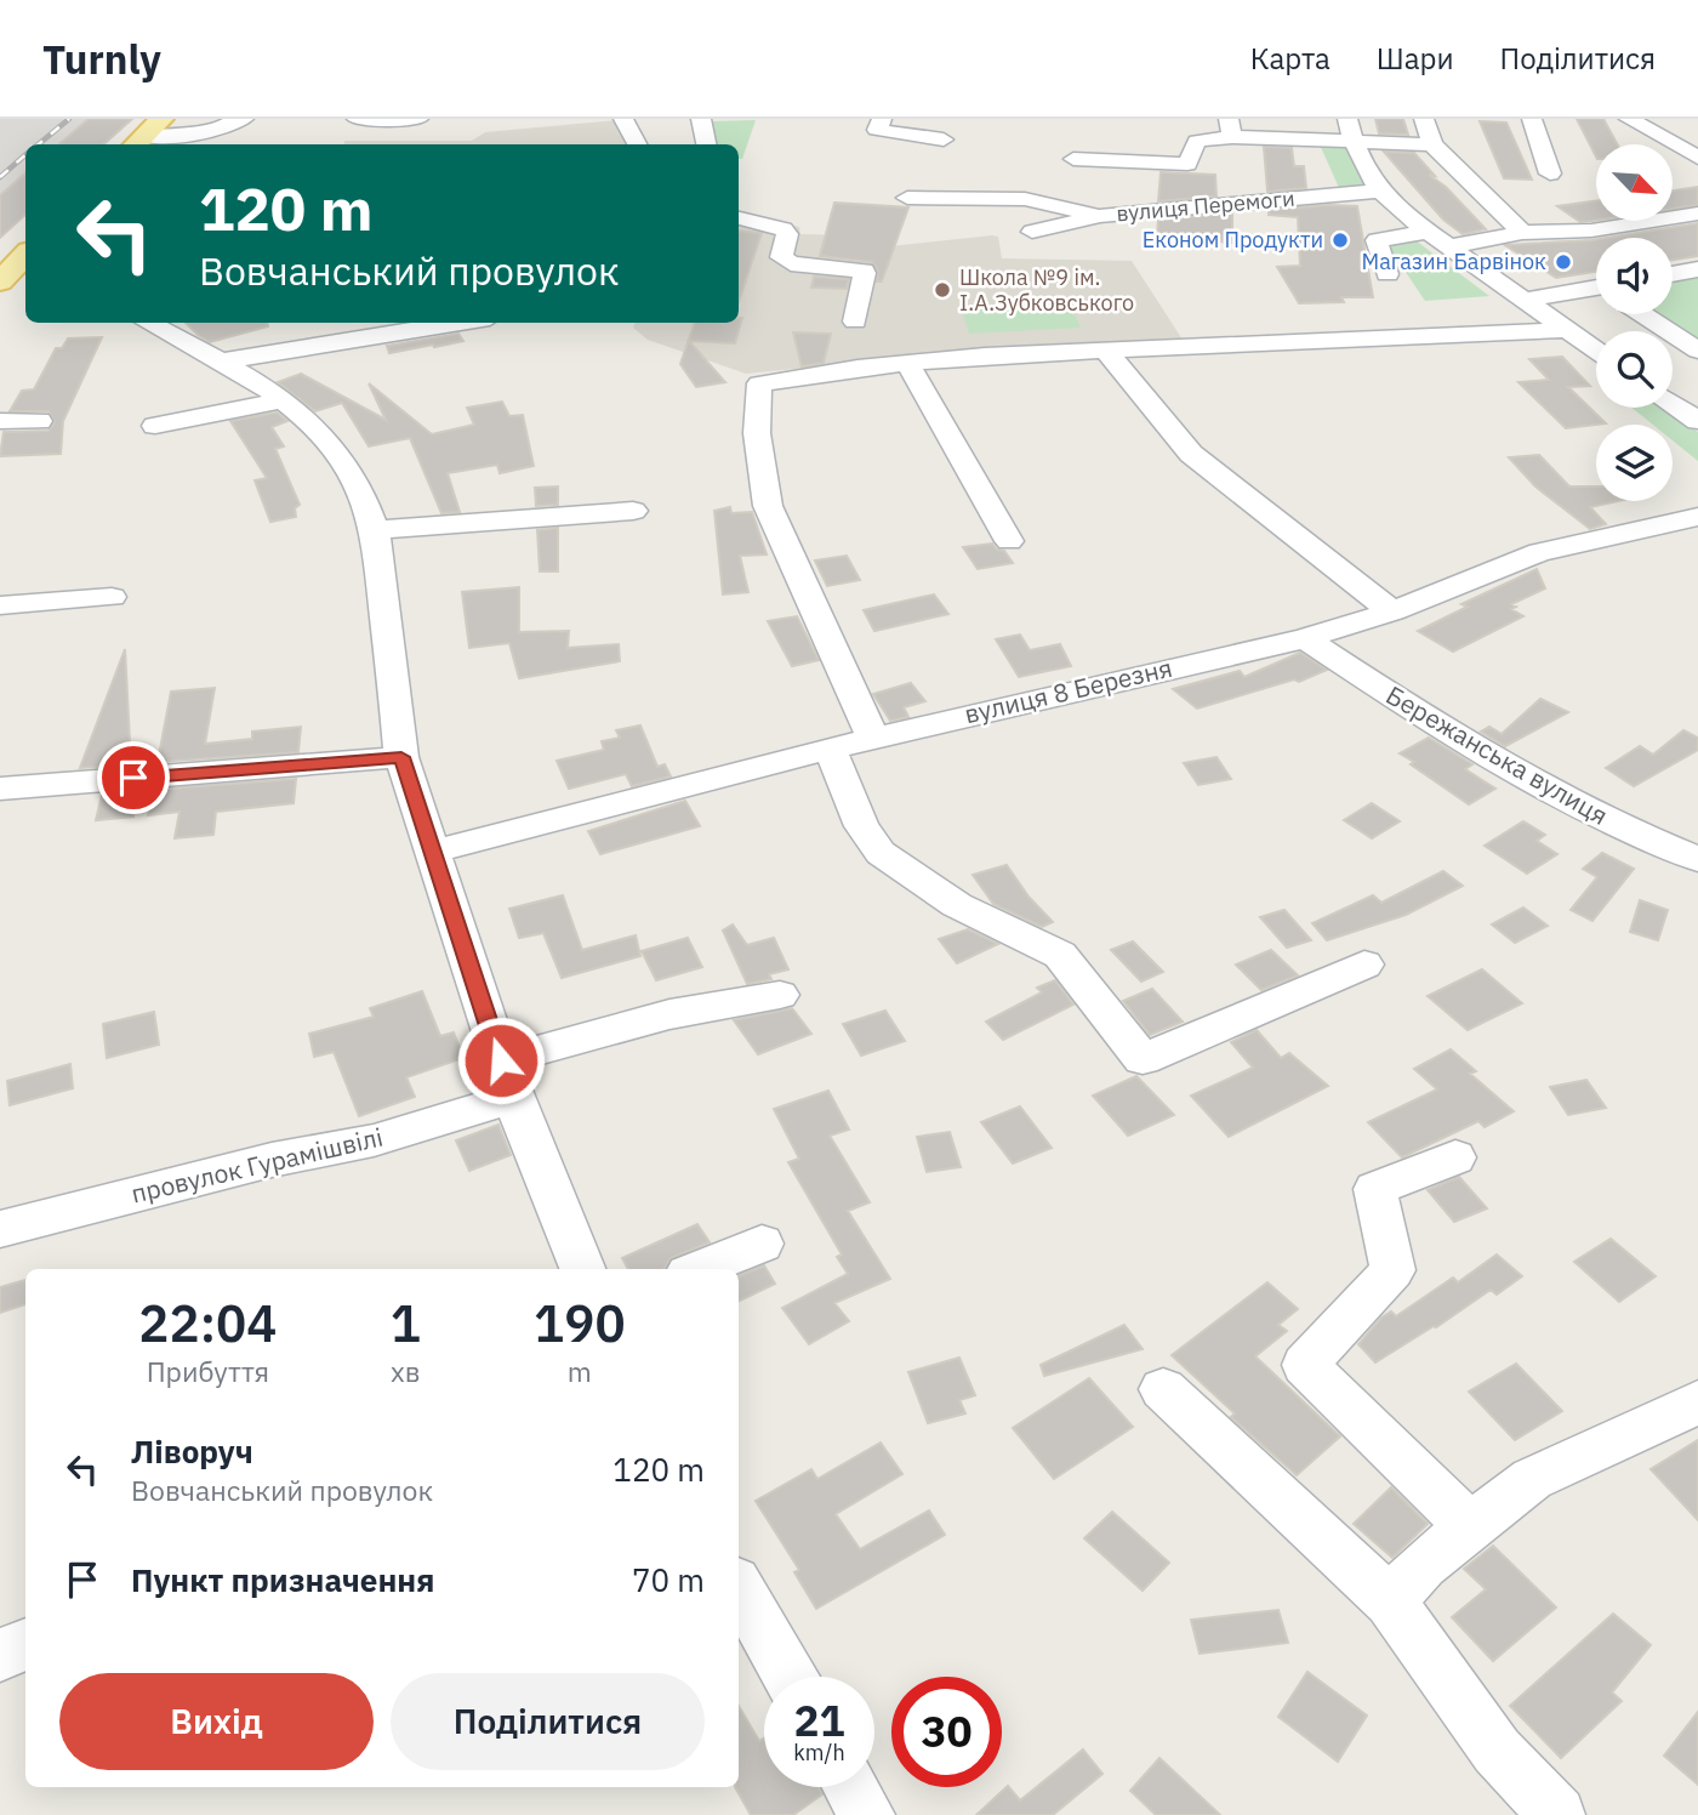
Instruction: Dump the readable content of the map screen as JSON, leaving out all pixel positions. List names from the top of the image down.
{
  "streets": {
    "street": [
      "вулиця Перемоги",
      "вулиця 8 Березня",
      "Бережанська вулиця",
      "провулок Гурамішвілі"
    ]
  },
  "crossings": [
    ["вулиця 8 Березня", "Бережанська вулиця"]
  ],
  "places": ["Економ Продукти", "Магазин Барвінок", "Школа №9 ім. І.А.Зубковського"],
  "north": "bottom right",
  "page": {
    "header": "Turnly",
    "nav": ["Карта", "Шари", "Поділитися"],
    "turn": ["120 m", "Вовчанський провулок"],
    "eta": [
      "22:04",
      "Прибуття",
      "1",
      "хв",
      "190",
      "m"
    ],
    "list": [
      {
        "name": "Ліворуч",
        "note": "Вовчанський провулок",
        "value": "120 m"
      },
      {
        "name": "Пункт призначення",
        "value": "70 m"
      }
    ],
    "buttons": ["Вихід", "Поділитися"],
    "speed": "21 km/h",
    "limit": "30"
  }
}
